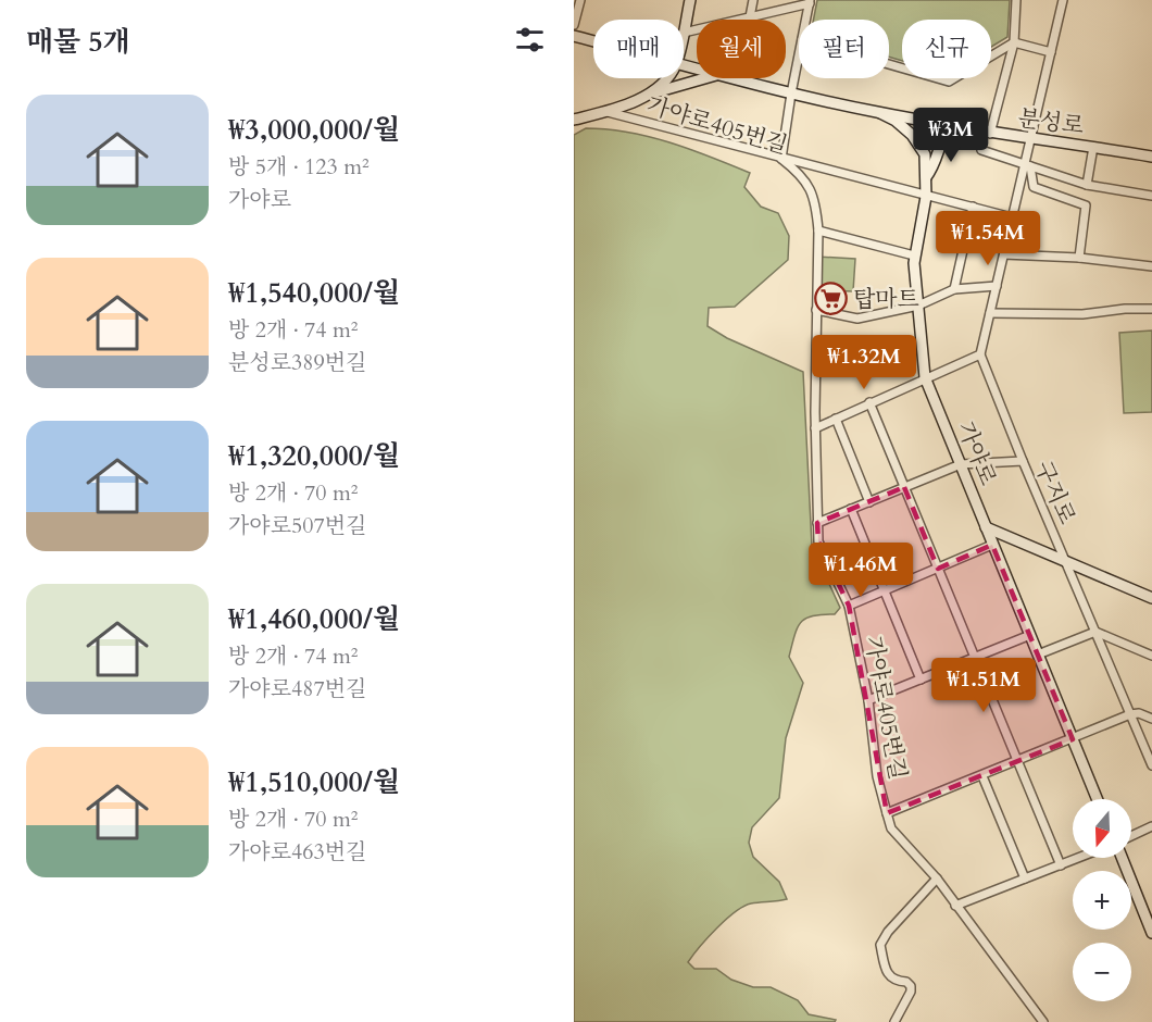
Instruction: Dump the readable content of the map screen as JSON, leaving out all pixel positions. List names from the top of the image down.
{
  "streets": {
    "main road": ["분성로", "가야로", "구지로"],
    "street": ["가야로405번길"]
  },
  "crossings": [
    ["가야로405번길", "구지로"],
    ["가야로", "구지로"]
  ],
  "places": {
    "supermarket": ["탑마트"]
  },
  "north": "bottom",
  "page": {
    "heading": "매물 5개",
    "chip": [
      "매매",
      "월세",
      "필터",
      "신규"
    ],
    "list": [
      {
        "name": "₩3,000,000/월",
        "note": "방 5개 · 123 m² · 가야로"
      },
      {
        "name": "₩1,540,000/월",
        "note": "방 2개 · 74 m² · 분성로389번길"
      },
      {
        "name": "₩1,320,000/월",
        "note": "방 2개 · 70 m² · 가야로507번길"
      },
      {
        "name": "₩1,460,000/월",
        "note": "방 2개 · 74 m² · 가야로487번길"
      },
      {
        "name": "₩1,510,000/월",
        "note": "방 2개 · 70 m² · 가야로463번길"
      }
    ],
    "price": [
      "₩3M",
      "₩1.54M",
      "₩1.32M",
      "₩1.46M",
      "₩1.51M"
    ],
    "map_buttons": ["+", "−"]
  }
}
